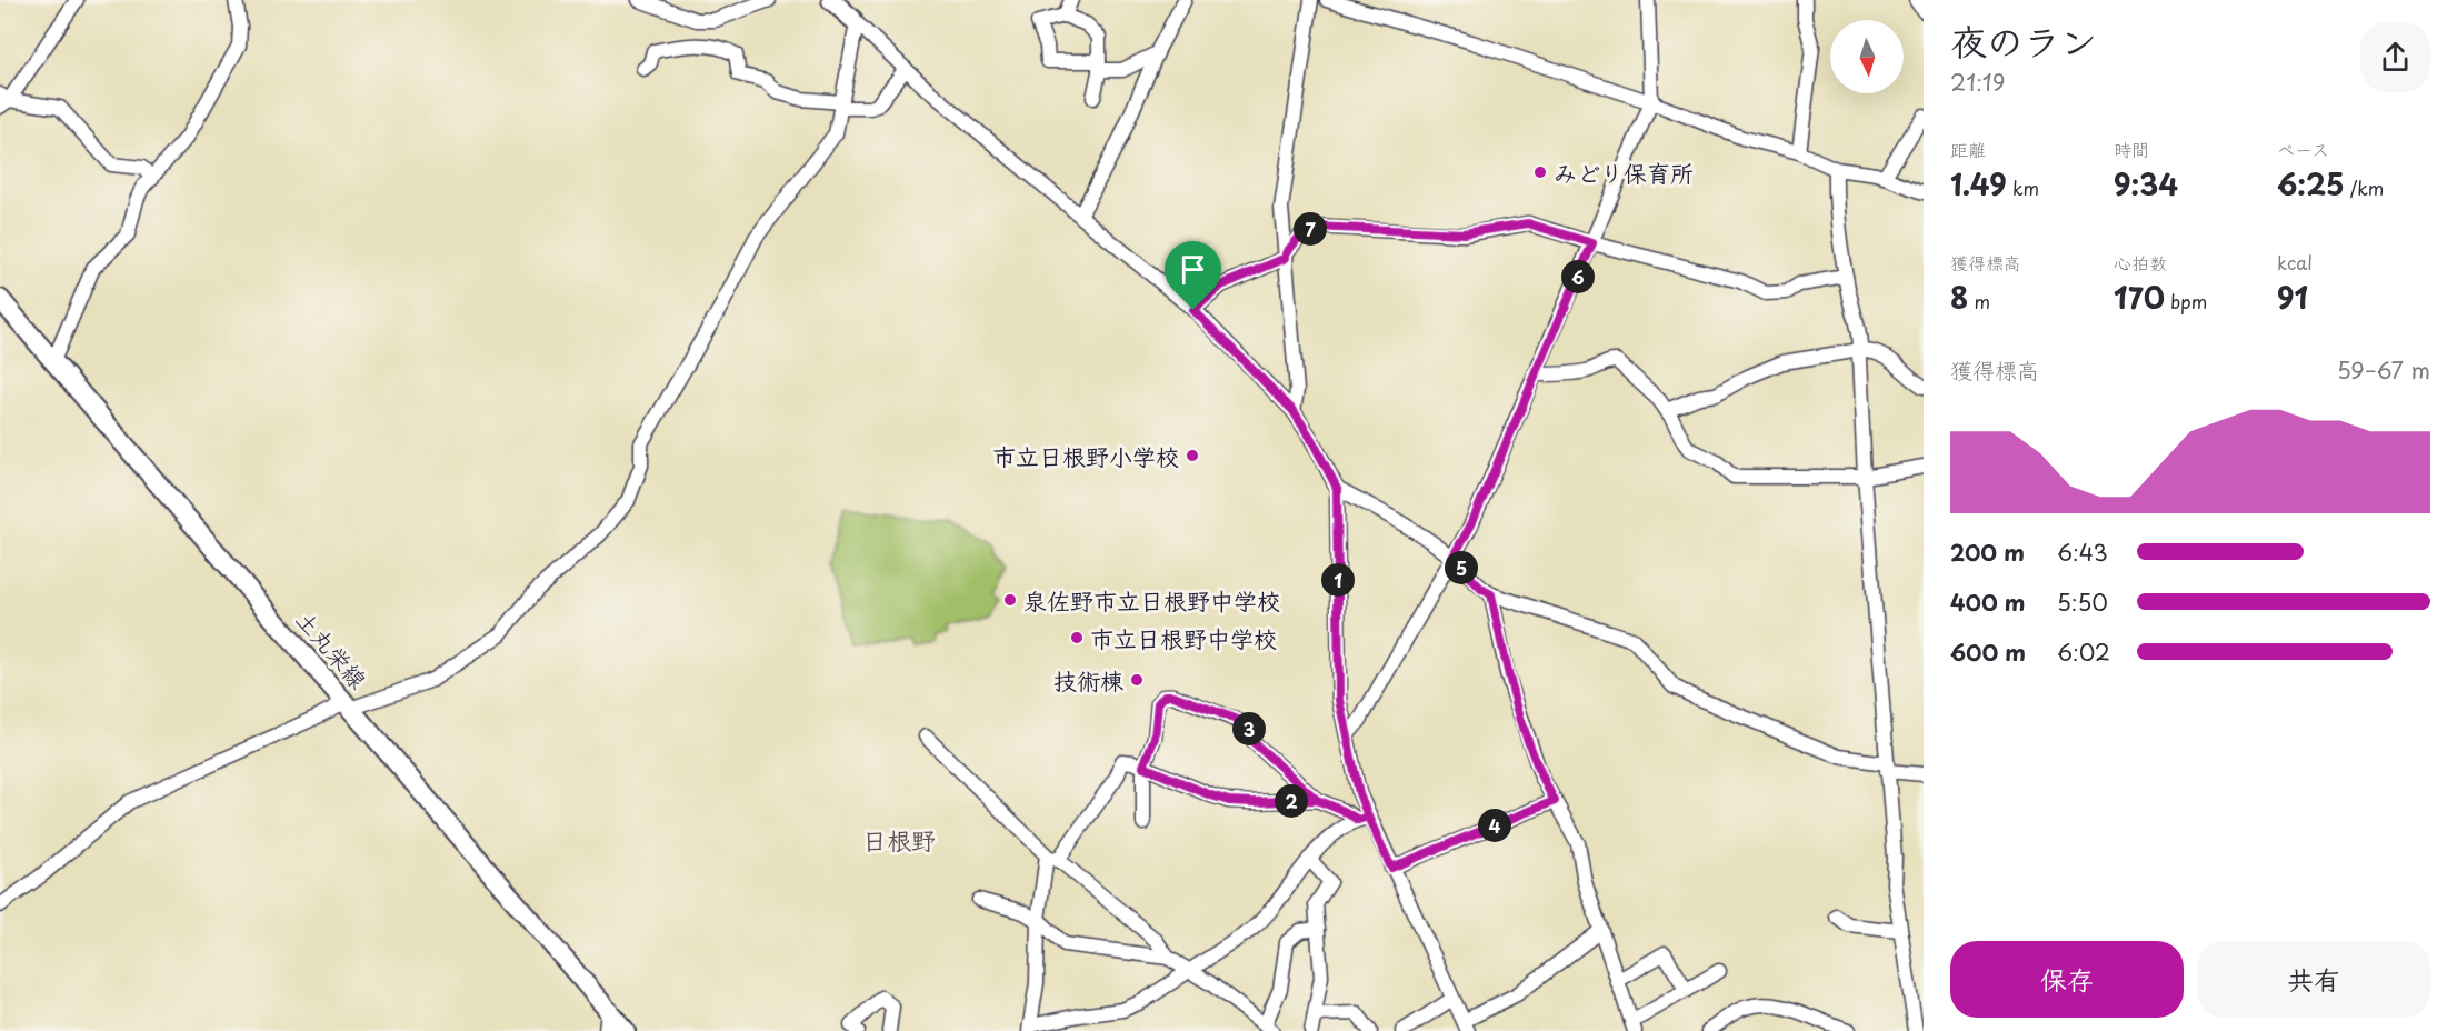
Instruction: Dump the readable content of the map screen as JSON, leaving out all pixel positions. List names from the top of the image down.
{
  "streets": {
    "main road": ["土丸栄線"]
  },
  "districts": ["日根野"],
  "places": [
    "みどり保育所",
    "市立日根野小学校",
    "泉佐野市立日根野中学校",
    "市立日根野中学校",
    "技術棟"
  ],
  "north": "bottom",
  "page": {
    "heading": ["夜のラン", "21:19"],
    "stats": [
      ["距離", "1.49 km"],
      ["時間", "9:34"],
      ["ペース", "6:25 /km"],
      ["獲得標高", "8 m"],
      ["心拍数", "170 bpm"],
      ["kcal", "91"]
    ],
    "pins": [
      "7",
      "6",
      "5",
      "1",
      "3",
      "2",
      "4"
    ],
    "chart": ["獲得標高", "59–67 m"],
    "list": [
      {
        "name": "200 m",
        "note": "6:43"
      },
      {
        "name": "400 m",
        "note": "5:50"
      },
      {
        "name": "600 m",
        "note": "6:02"
      }
    ],
    "buttons": ["保存", "共有"]
  }
}
